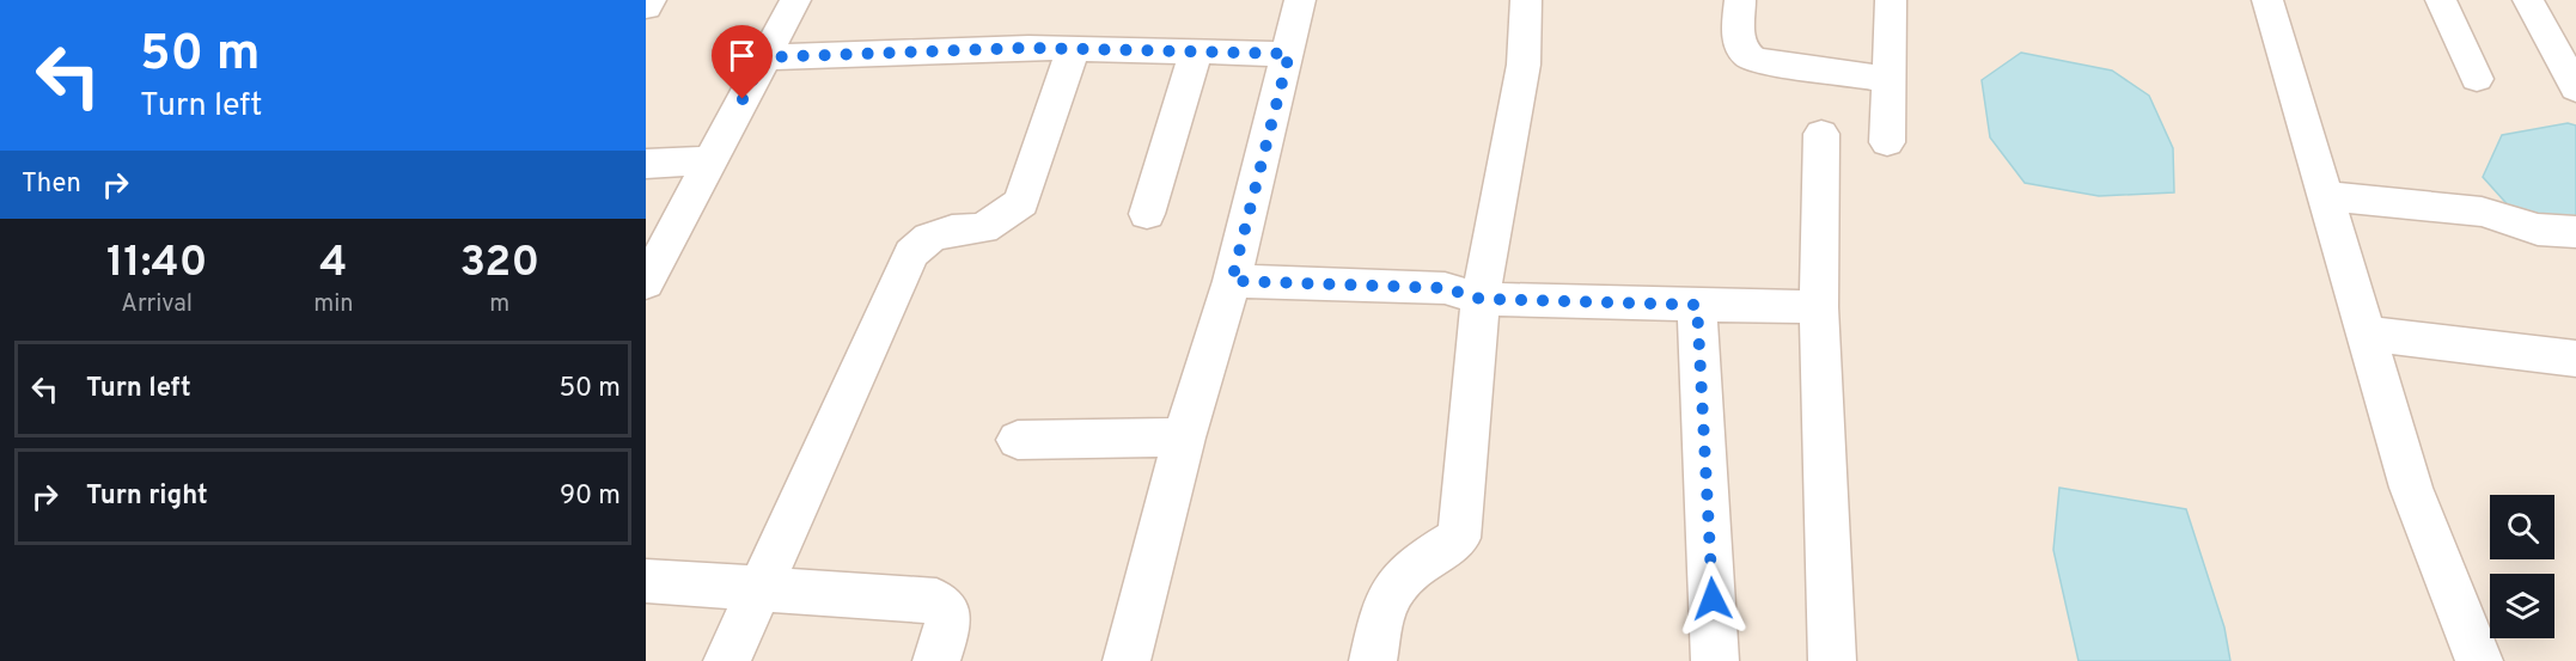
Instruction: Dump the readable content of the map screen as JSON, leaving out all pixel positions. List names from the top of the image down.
{
  "page": {
    "turn": ["50 m", "Turn left"],
    "then": "Then",
    "eta": [
      "11:40",
      "Arrival",
      "4",
      "min",
      "320",
      "m"
    ],
    "list": [
      {
        "name": "Turn left",
        "value": "50 m"
      },
      {
        "name": "Turn right",
        "value": "90 m"
      }
    ]
  }
}
